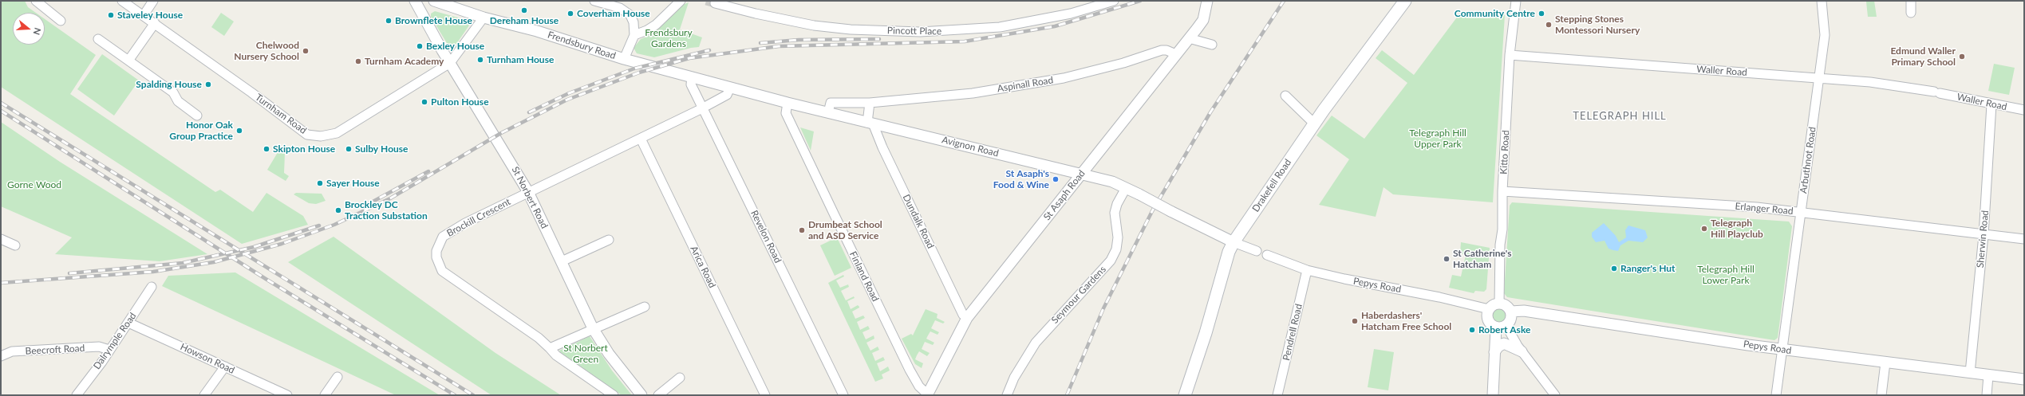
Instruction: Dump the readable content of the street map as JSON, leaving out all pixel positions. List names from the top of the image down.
{
  "streets": {
    "main road": ["Drakefell Road"],
    "street": [
      "Pincott Place",
      "Frendsbury Road",
      "Waller Road",
      "Aspinall Road",
      "Turnham Road",
      "Avignon Road",
      "Kitto Road",
      "Arbuthnot Road",
      "St Asaph Road",
      "St Norbert Road",
      "Erlanger Road",
      "Brockill Crescent",
      "Dundalk Road",
      "Revelon Road",
      "Sherwin Road",
      "Arica Road",
      "Finland Road",
      "Pepys Road",
      "Seymour Gardens",
      "Pendrell Road",
      "Dalrymple Road",
      "Beecroft Road",
      "Howson Road"
    ]
  },
  "crossings": [
    ["Frendsbury Road", "Turnham Road"],
    ["Frendsbury Road", "Avignon Road"],
    ["Frendsbury Road", "Revelon Road"],
    ["Waller Road", "Kitto Road"],
    ["Waller Road", "Arbuthnot Road"],
    ["Waller Road", "Sherwin Road"],
    ["Aspinall Road", "Avignon Road"],
    ["Aspinall Road", "St Asaph Road"],
    ["Turnham Road", "St Norbert Road"],
    ["Avignon Road", "Drakefell Road"],
    ["Avignon Road", "St Asaph Road"],
    ["Avignon Road", "Dundalk Road"],
    ["Avignon Road", "Finland Road"],
    ["Avignon Road", "Seymour Gardens"],
    ["Kitto Road", "Erlanger Road"],
    ["Kitto Road", "Pepys Road"],
    ["Arbuthnot Road", "Erlanger Road"],
    ["Arbuthnot Road", "Pepys Road"],
    ["St Asaph Road", "Dundalk Road"],
    ["St Asaph Road", "Finland Road"],
    ["St Norbert Road", "Brockill Crescent"],
    ["Erlanger Road", "Sherwin Road"],
    ["Brockill Crescent", "Revelon Road"],
    ["Brockill Crescent", "Arica Road"],
    ["Sherwin Road", "Pepys Road"],
    ["Pepys Road", "Pendrell Road"],
    ["Dalrymple Road", "Beecroft Road"],
    ["Dalrymple Road", "Howson Road"]
  ],
  "districts": ["TELEGRAPH HILL"],
  "parks": [
    "Frendsbury Gardens",
    "Telegraph Hill Upper Park",
    "Gorne Wood",
    "Telegraph Hill Lower Park",
    "St Norbert Green"
  ],
  "places": [
    "Dereham House",
    "Coverham House",
    "Community Centre",
    "Staveley House",
    "Brownflete House",
    "Stepping Stones Montessori Nursery",
    "Bexley House",
    "Chelwood Nursery School",
    "Edmund Waller Primary School",
    "Turnham House",
    "Turnham Academy",
    "Spalding House",
    "Pulton House",
    "Honor Oak Group Practice",
    "Skipton House",
    "Sulby House",
    "St Asaph's Food & Wine",
    "Sayer House",
    "Brockley DC Traction Substation",
    "Telegraph Hill Playclub",
    "Drumbeat School and ASD Service",
    "St Catherine's Hatcham",
    "Ranger's Hut",
    "Haberdashers' Hatcham Free School",
    "Robert Aske"
  ],
  "north": "right"
}
